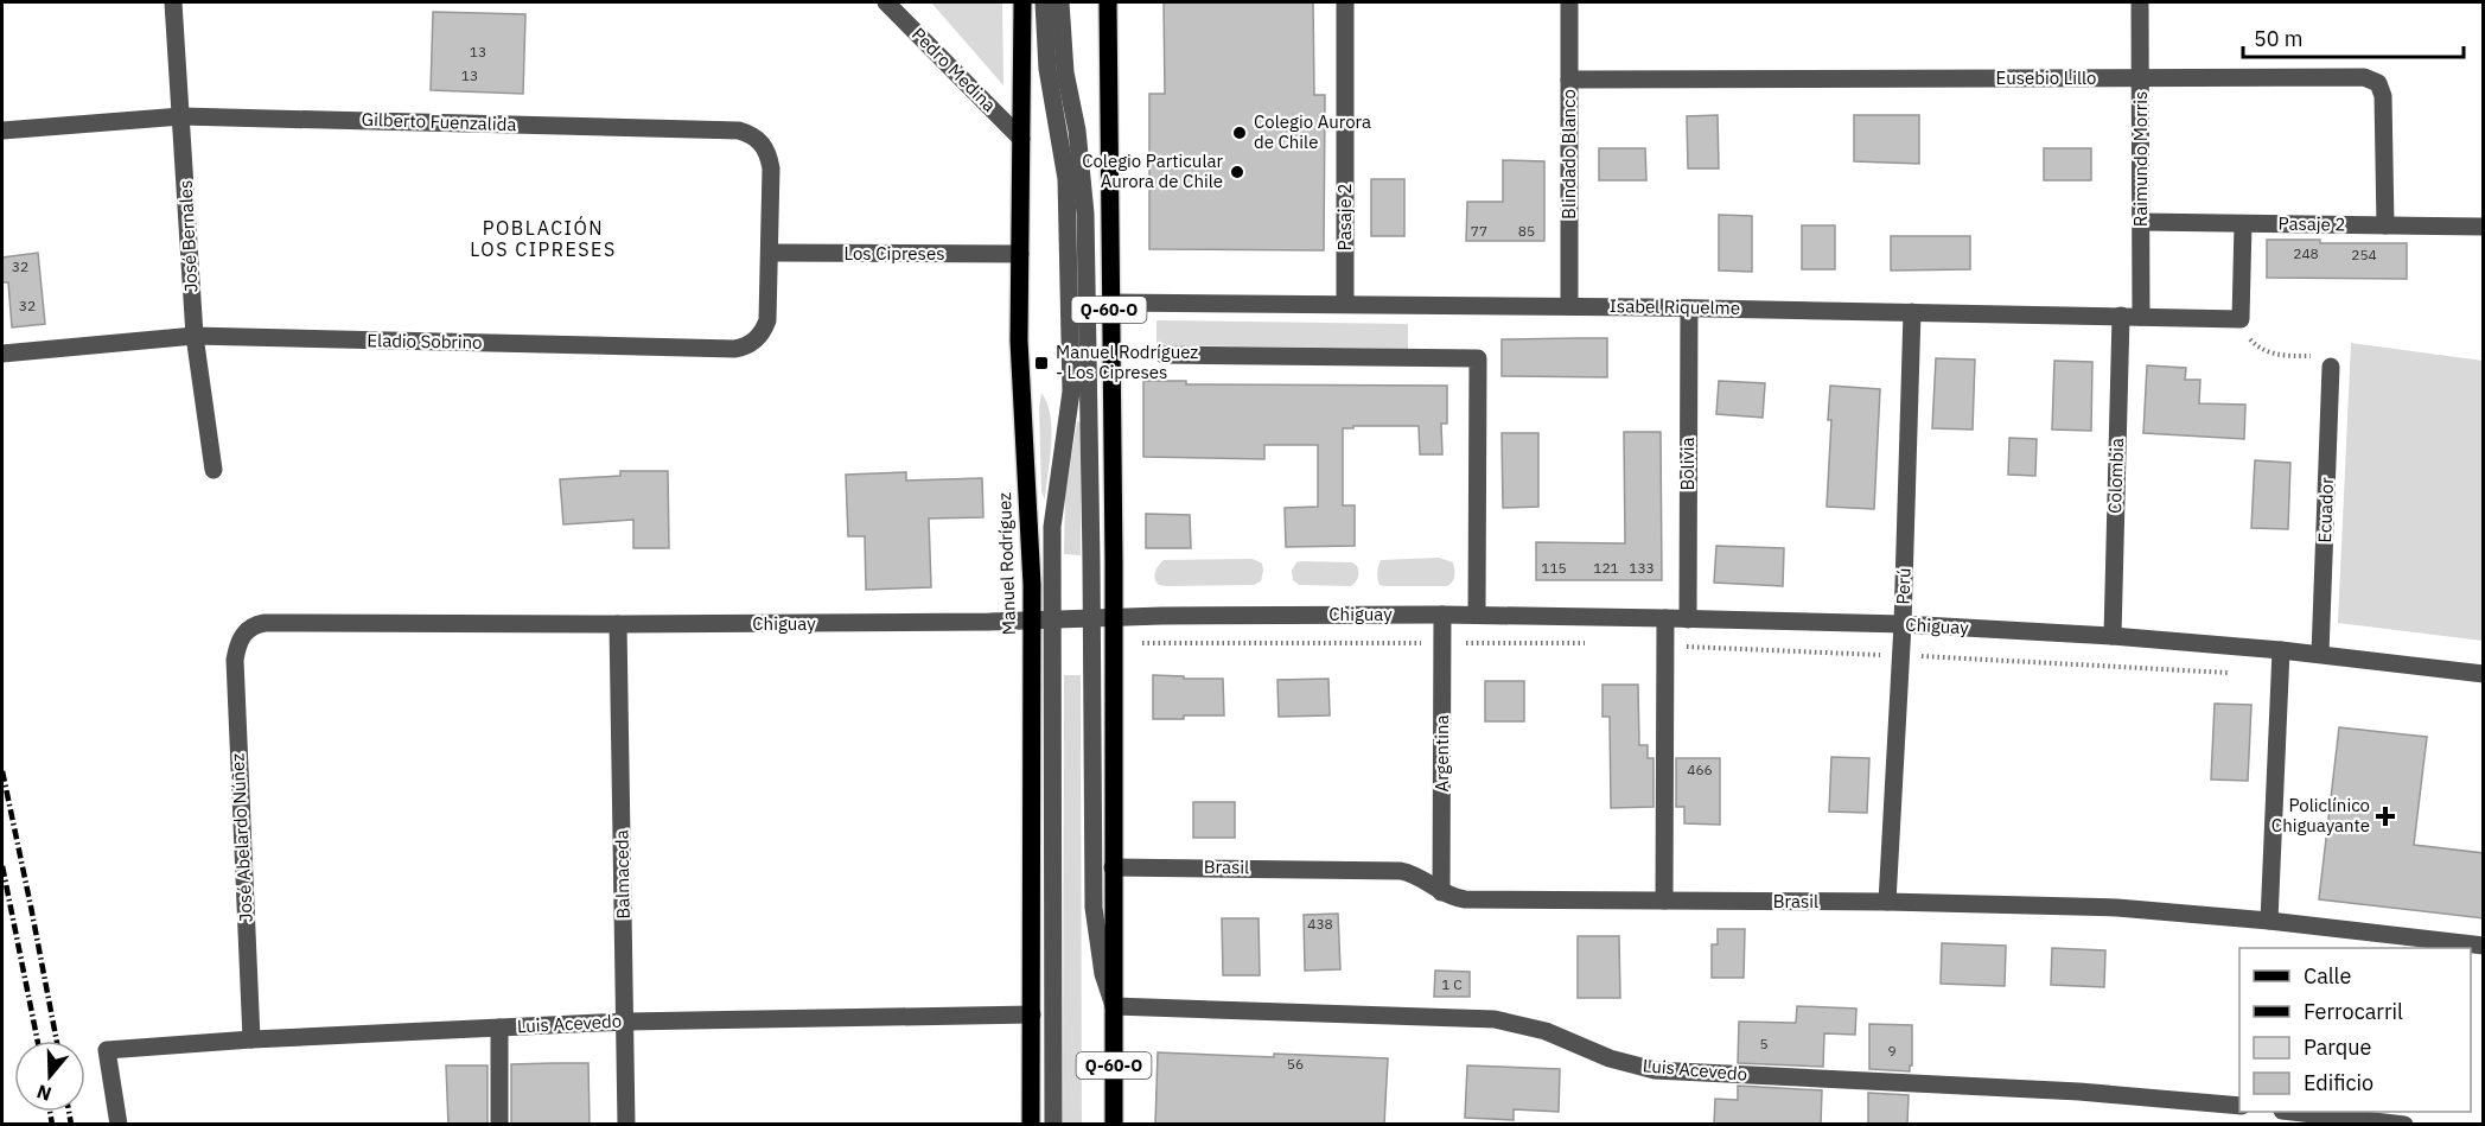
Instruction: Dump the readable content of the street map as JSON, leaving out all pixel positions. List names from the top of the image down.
{
  "streets": {
    "main road": ["Q-60-O", "Manuel Rodríguez"],
    "street": [
      "Pedro Medina",
      "Eusebio Lillo",
      "Gilberto Fuenzalida",
      "Blindado Blanco",
      "Raimundo Morris",
      "Pasaje 2",
      "José Bernales",
      "Los Cipreses",
      "Isabel Riquelme",
      "Eladio Sobrino",
      "Bolivia",
      "Colombia",
      "Ecuador",
      "Perú",
      "Chiguay",
      "Argentina",
      "José Abelardo Núñez",
      "Brasil",
      "Balmaceda",
      "Luis Acevedo"
    ]
  },
  "crossings": [
    ["Pedro Medina", "Manuel Rodríguez"],
    ["Eusebio Lillo", "Blindado Blanco"],
    ["Eusebio Lillo", "Raimundo Morris"],
    ["Eusebio Lillo", "Pasaje 2"],
    ["Gilberto Fuenzalida", "José Bernales"],
    ["Gilberto Fuenzalida", "Los Cipreses"],
    ["Gilberto Fuenzalida", "Eladio Sobrino"],
    ["Blindado Blanco", "Isabel Riquelme"],
    ["Raimundo Morris", "Pasaje 2"],
    ["Raimundo Morris", "Isabel Riquelme"],
    ["Pasaje 2", "Isabel Riquelme"],
    ["José Bernales", "Eladio Sobrino"],
    ["Los Cipreses", "Eladio Sobrino"],
    ["Los Cipreses", "Manuel Rodríguez"],
    ["Isabel Riquelme", "Q-60-O"],
    ["Isabel Riquelme", "Bolivia"],
    ["Isabel Riquelme", "Colombia"],
    ["Isabel Riquelme", "Perú"],
    ["Q-60-O", "Chiguay"],
    ["Q-60-O", "Brasil"],
    ["Q-60-O", "Luis Acevedo"],
    ["Bolivia", "Chiguay"],
    ["Colombia", "Chiguay"],
    ["Ecuador", "Chiguay"],
    ["Manuel Rodríguez", "Chiguay"],
    ["Manuel Rodríguez", "Luis Acevedo"],
    ["Perú", "Chiguay"],
    ["Perú", "Brasil"],
    ["Chiguay", "Argentina"],
    ["Chiguay", "José Abelardo Núñez"],
    ["Chiguay", "Balmaceda"],
    ["Argentina", "Brasil"],
    ["José Abelardo Núñez", "Luis Acevedo"],
    ["Balmaceda", "Luis Acevedo"]
  ],
  "districts": ["POBLACIÓN LOS CIPRESES"],
  "places": {
    "other": ["Colegio Aurora de Chile", "Colegio Particular Aurora de Chile"],
    "transit": ["Manuel Rodríguez - Los Cipreses"],
    "health": ["Policlínico Chiguayante"]
  },
  "house_numbers": [
    "13",
    "13",
    "77",
    "85",
    "248",
    "254",
    "32",
    "32",
    "115",
    "121",
    "133",
    "466",
    "438",
    "1 C",
    "5",
    "9",
    "56"
  ],
  "legend": [
    "Calle",
    "Ferrocarril",
    "Parque",
    "Edificio"
  ],
  "scale_bar": "50 m",
  "north": "bottom"
}
